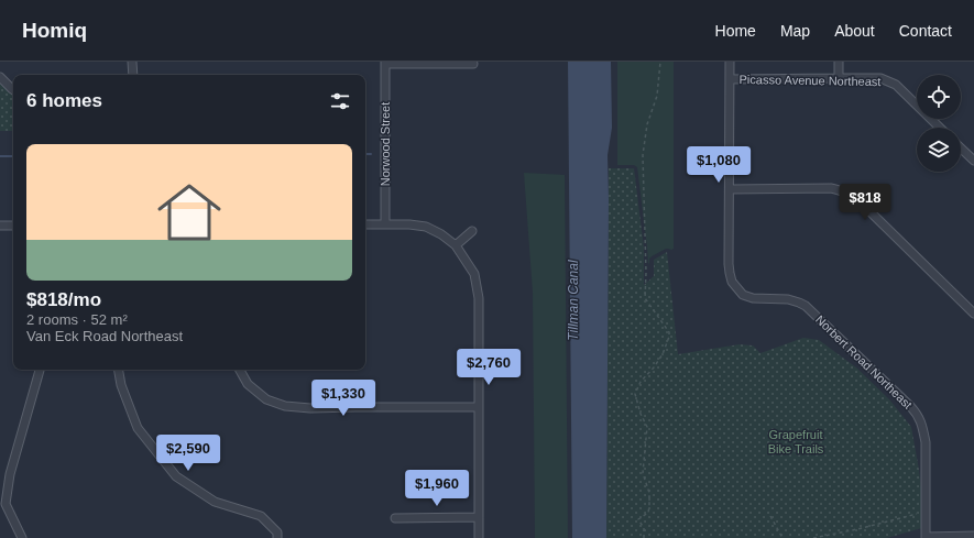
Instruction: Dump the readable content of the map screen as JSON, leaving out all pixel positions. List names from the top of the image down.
{
  "streets": {
    "street": ["Picasso Avenue Northeast", "Norwood Street", "Norbert Road Northeast"]
  },
  "water": ["Tillman Canal"],
  "parks": ["Grapefruit Bike Trails"],
  "page": {
    "header": "Homiq",
    "nav": [
      "Home",
      "Map",
      "About",
      "Contact"
    ],
    "heading": "6 homes",
    "list": [
      {
        "name": "$818/mo",
        "note": "2 rooms · 52 m² · Van Eck Road Northeast"
      }
    ],
    "price": [
      "$1,080",
      "$818",
      "$2,760",
      "$1,330",
      "$2,590",
      "$1,960"
    ]
  }
}
